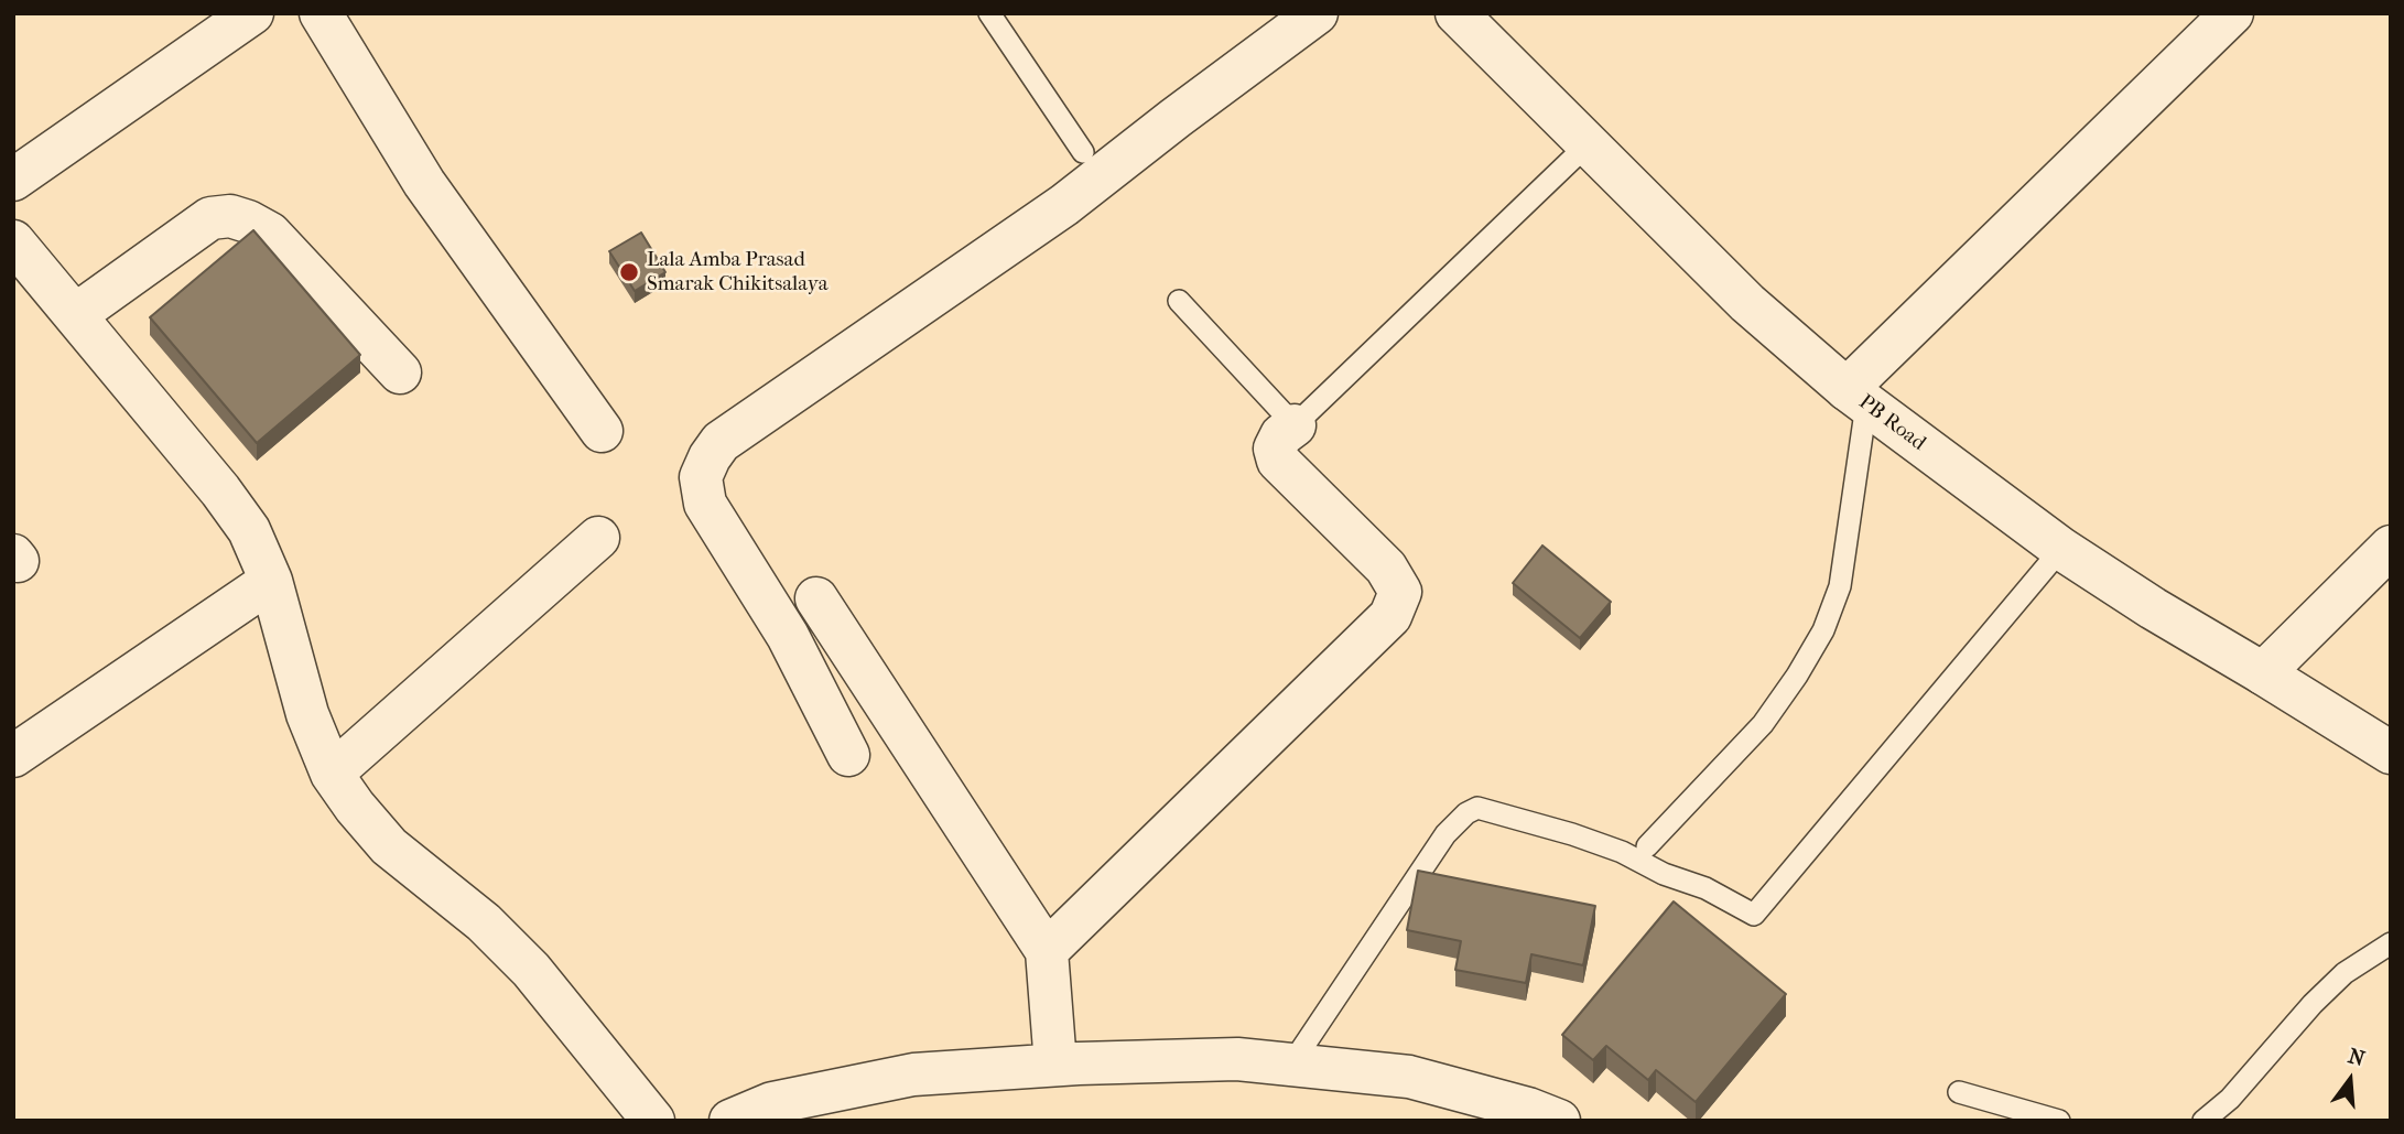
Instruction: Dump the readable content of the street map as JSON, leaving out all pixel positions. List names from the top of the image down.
{
  "streets": {
    "street": ["PB Road"]
  },
  "places": ["Lala Amba Prasad Smarak Chikitsalaya"],
  "north": "top"
}
